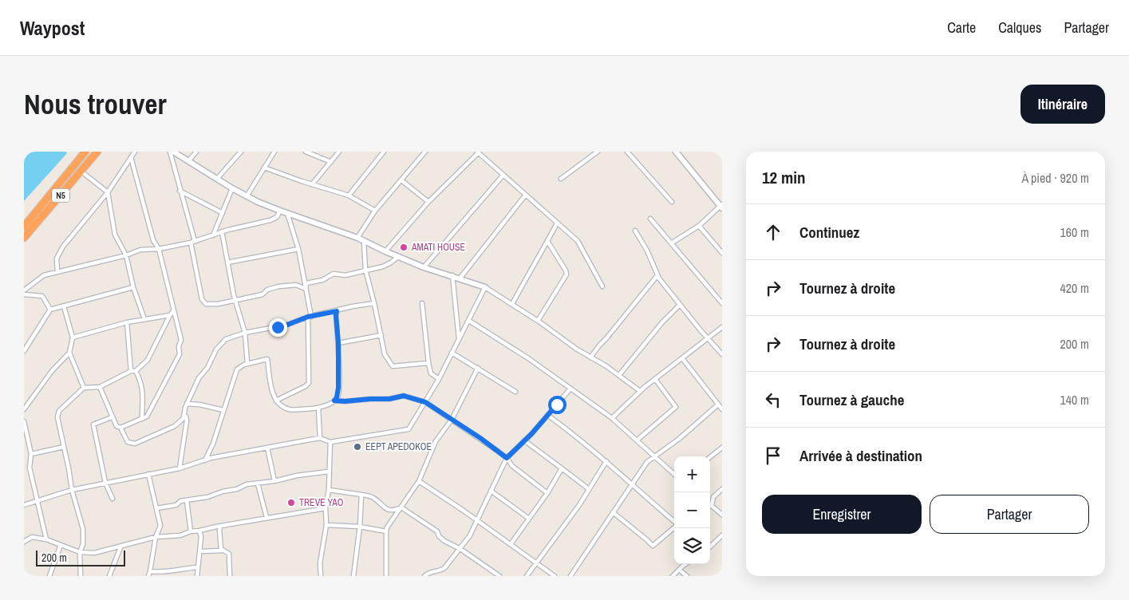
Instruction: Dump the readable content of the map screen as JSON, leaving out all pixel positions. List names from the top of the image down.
{
  "streets": {
    "highway": ["N5"]
  },
  "places": ["AMATI HOUSE", "EEPT APEDOKOE", "TREVE YAO"],
  "scale_bar": "200 m",
  "page": {
    "header": "Waypost",
    "nav": ["Carte", "Calques", "Partager"],
    "buttons": [
      "Itinéraire",
      ["Enregistrer", "Partager"]
    ],
    "title": "Nous trouver",
    "heading": ["12 min", "À pied · 920 m"],
    "list": [
      ["Continuez", "160 m"],
      ["Tournez à droite", "420 m"],
      ["Tournez à droite", "200 m"],
      ["Tournez à gauche", "140 m"],
      "Arrivée à destination"
    ],
    "map_buttons": ["+", "−"],
    "scale": "200 m"
  }
}
